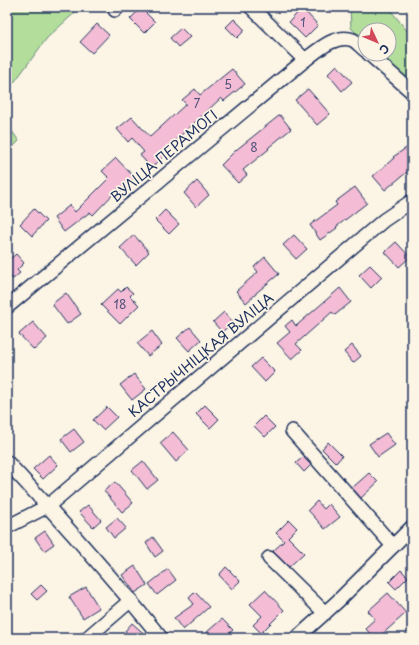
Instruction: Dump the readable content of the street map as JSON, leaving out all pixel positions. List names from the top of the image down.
{
  "streets": {
    "street": ["ВУЛІЦА ПЕРАМОГІ", "КАСТРЫЧНІЦКАЯ ВУЛІЦА"]
  },
  "house_numbers": [
    "1",
    "5",
    "7",
    "8",
    "18"
  ],
  "north": "bottom right"
}
